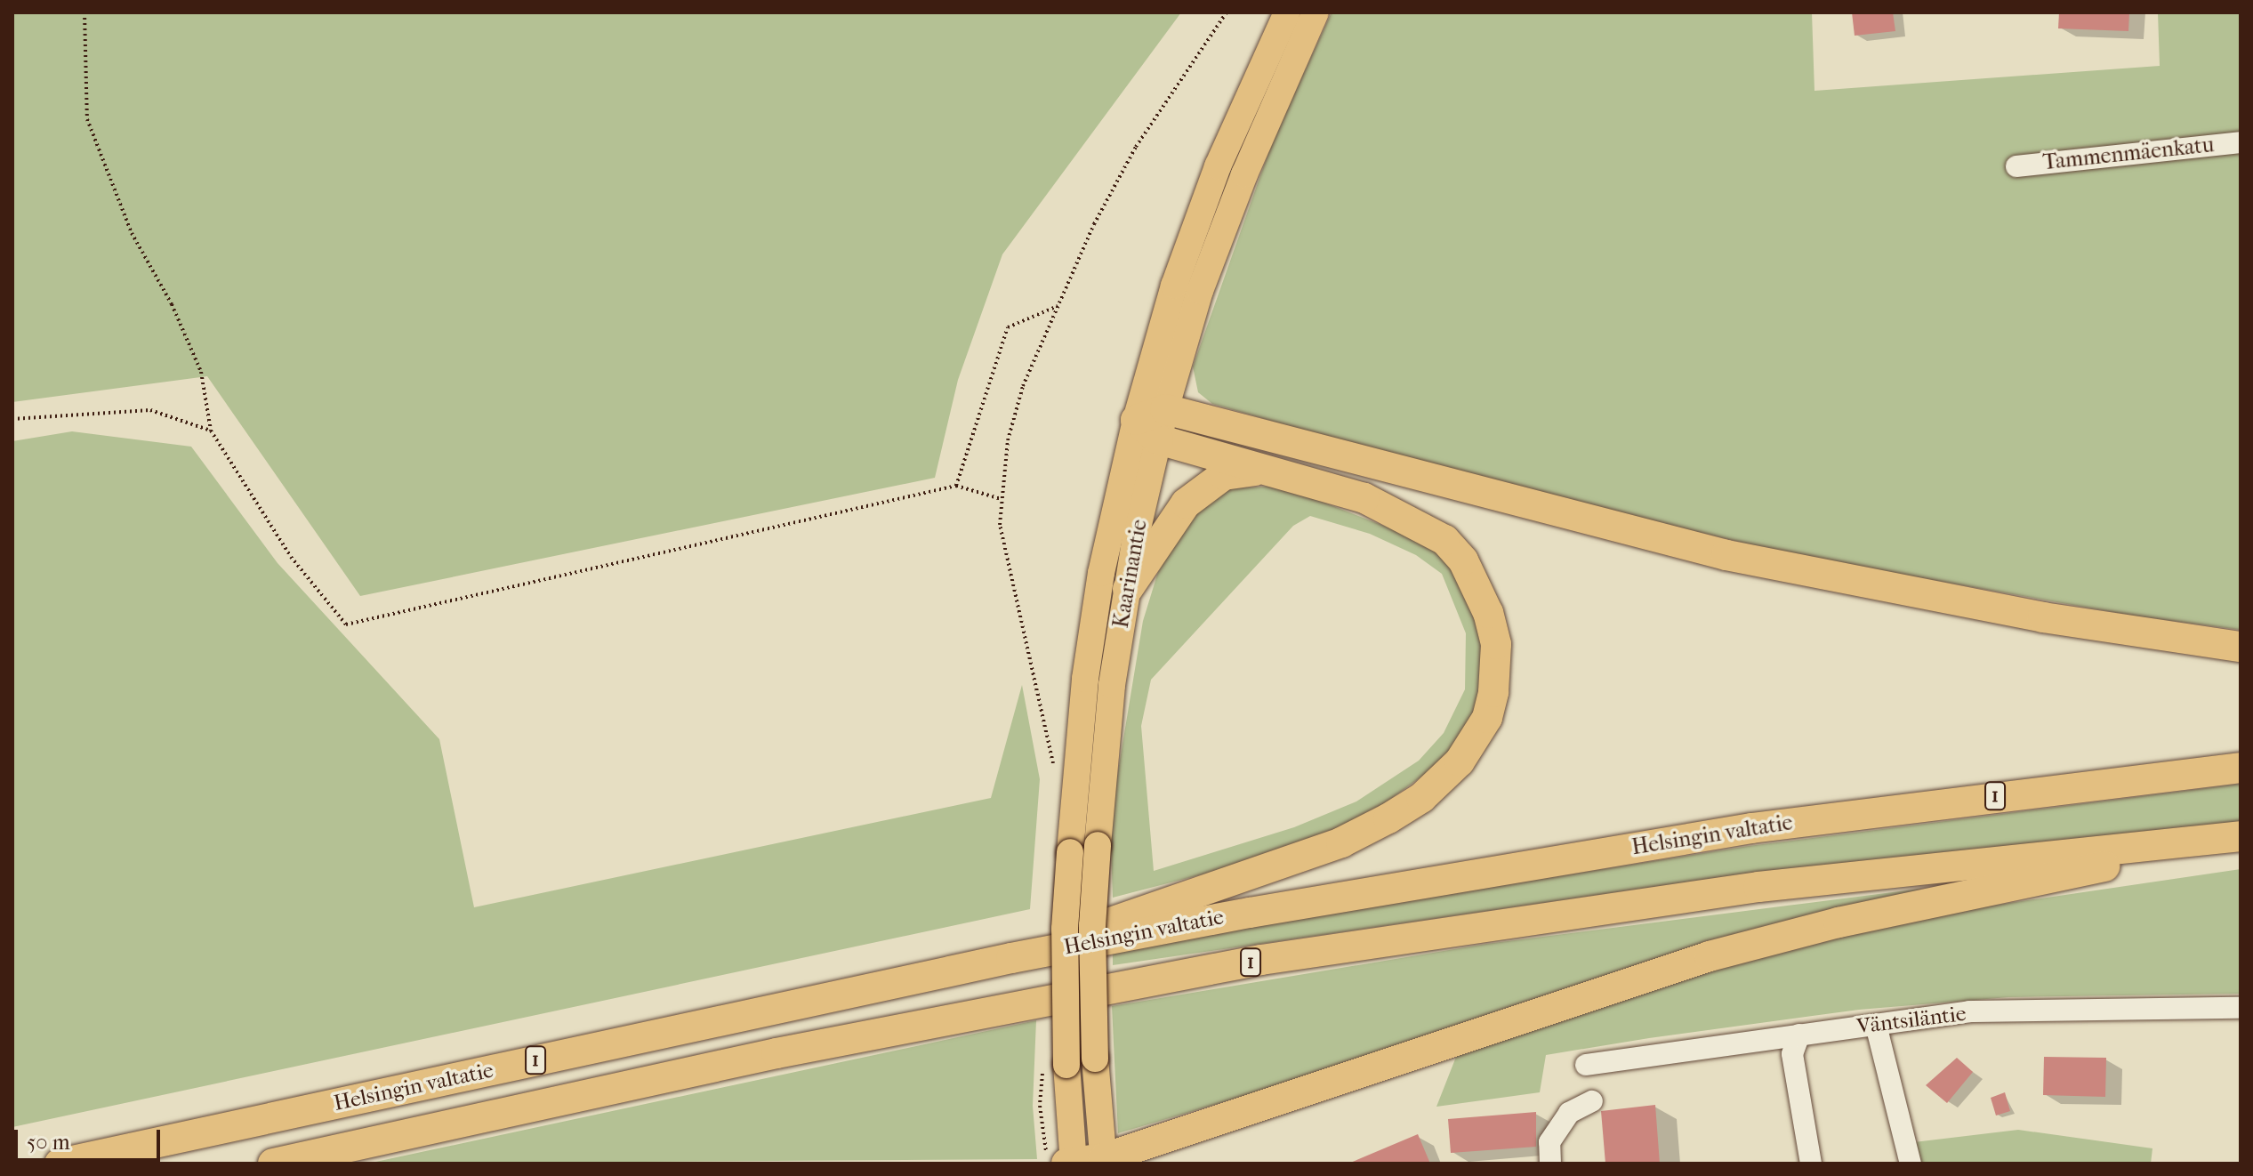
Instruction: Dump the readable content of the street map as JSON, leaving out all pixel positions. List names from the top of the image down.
{
  "streets": {
    "highway": ["1", "Helsingin valtatie"],
    "main road": ["Kaarinantie"],
    "street": ["Tammenmäenkatu", "Väntsiläntie"]
  },
  "scale_bar": "50 m"
}
